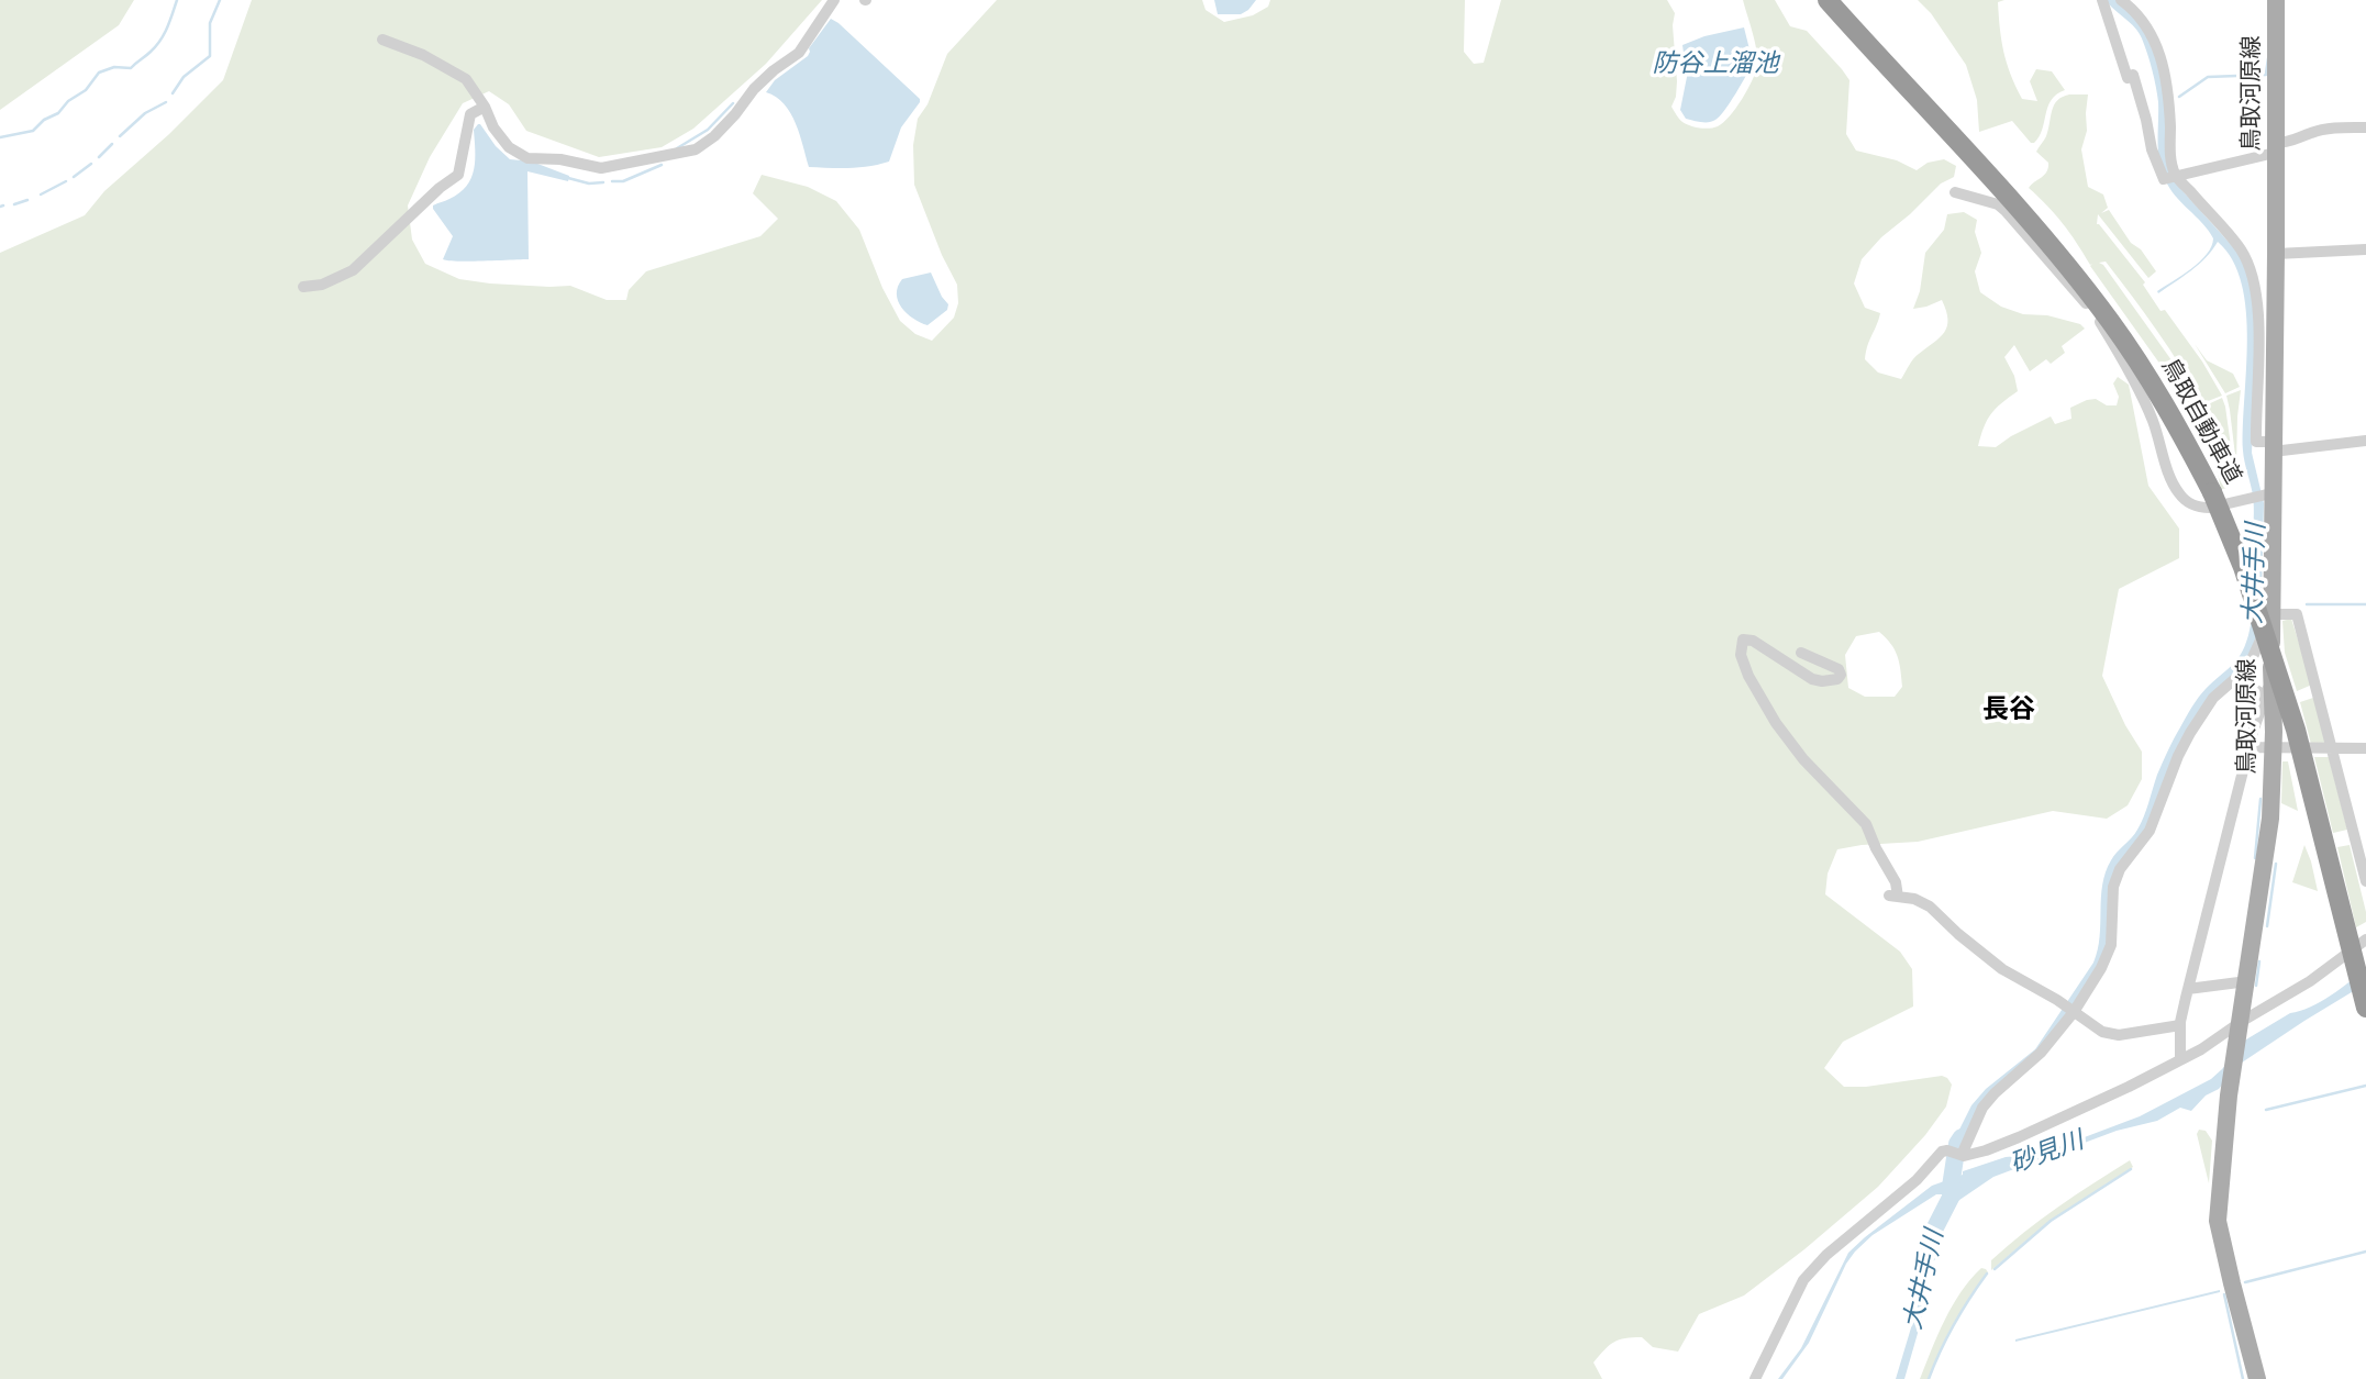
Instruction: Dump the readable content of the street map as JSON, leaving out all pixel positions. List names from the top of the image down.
{
  "streets": {
    "highway": ["鳥取自動車道"],
    "main road": ["鳥取河原線"]
  },
  "districts": ["長谷"],
  "water": ["防谷上溜池", "大井手川", "砂見川"]
}
